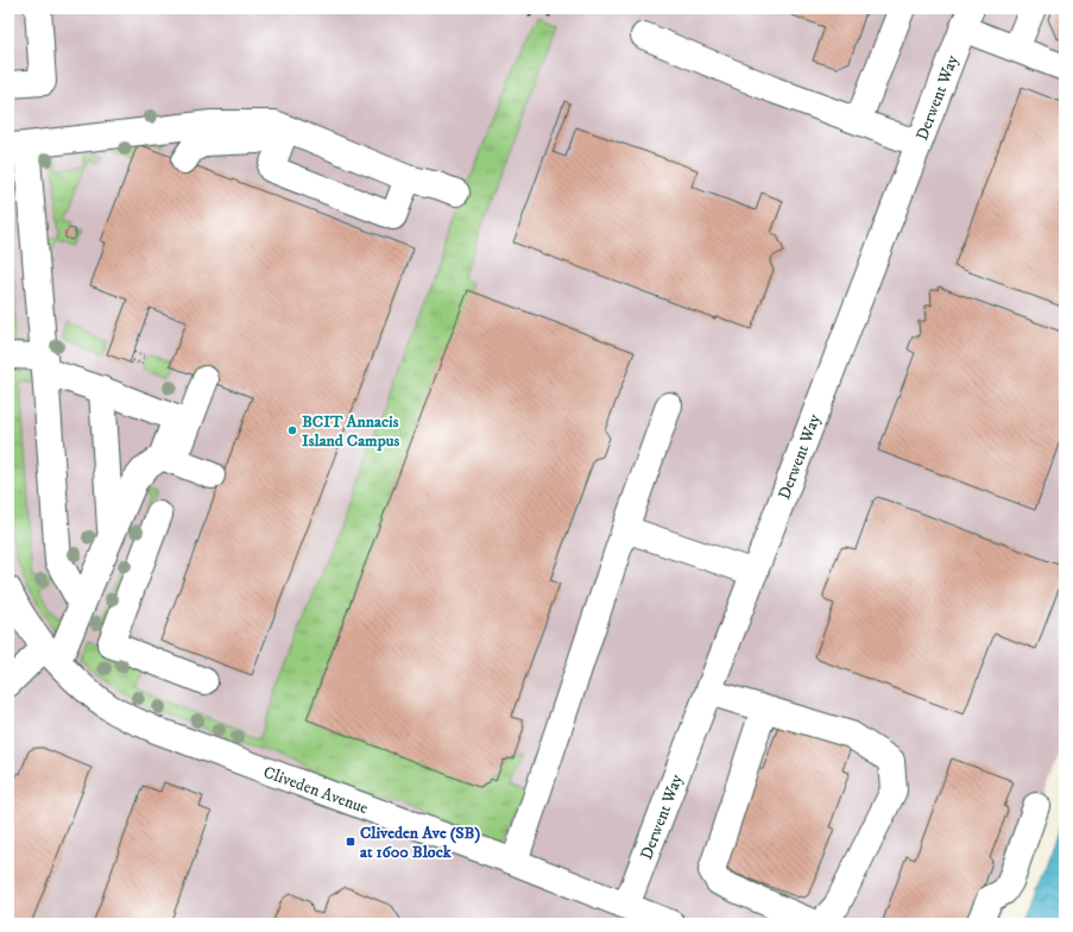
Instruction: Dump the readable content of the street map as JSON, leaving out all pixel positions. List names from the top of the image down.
{
  "streets": {
    "street": ["Derwent Way", "Cliveden Avenue"]
  },
  "crossings": [
    ["Derwent Way", "Cliveden Avenue"]
  ],
  "places": {
    "other": ["BCIT Annacis Island Campus"],
    "transit": ["Cliveden Ave (SB) at 1600 Block"]
  }
}
